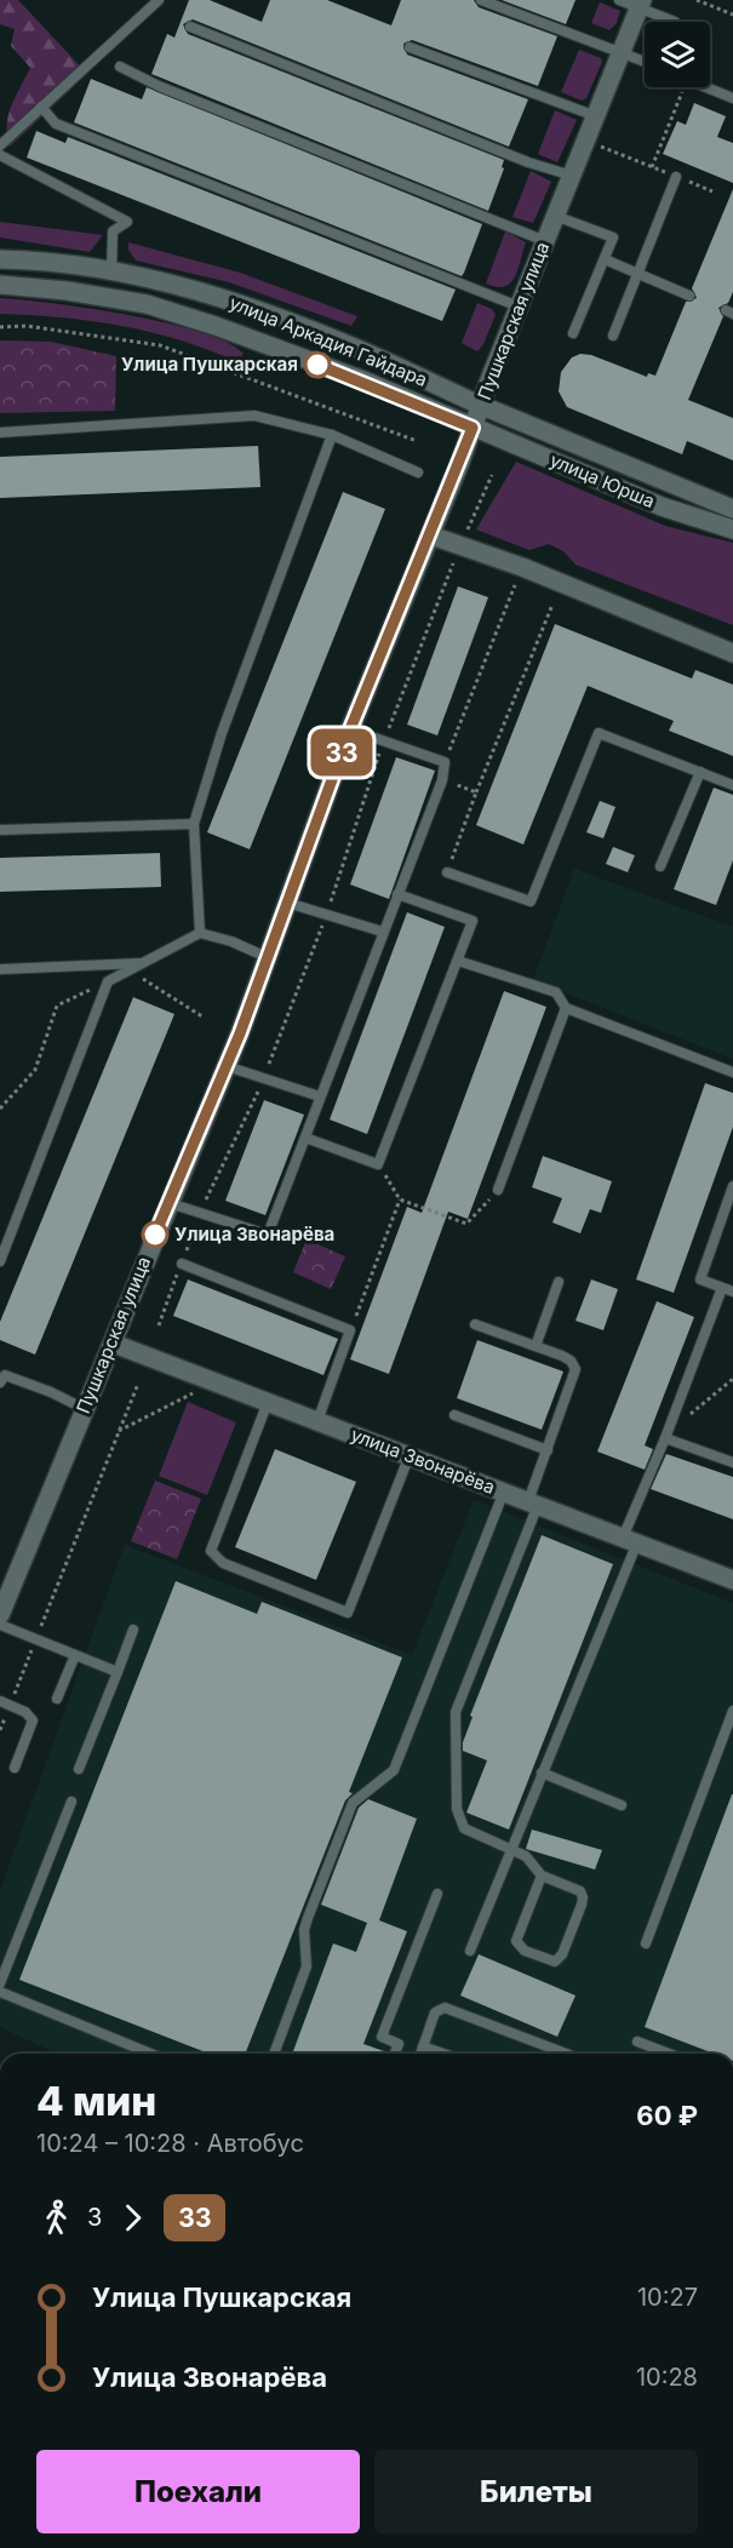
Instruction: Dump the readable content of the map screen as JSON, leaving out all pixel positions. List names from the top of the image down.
{
  "streets": {
    "main road": [
      "Пушкарская улица",
      "улица Аркадия Гайдара",
      "улица Юрша",
      "улица Звонарёва"
    ]
  },
  "crossings": [
    ["Пушкарская улица", "улица Аркадия Гайдара"],
    ["Пушкарская улица", "улица Юрша"],
    ["Пушкарская улица", "улица Звонарёва"],
    ["улица Аркадия Гайдара", "улица Юрша"]
  ],
  "places": ["Улица Пушкарская", "Улица Звонарёва"],
  "lines": ["bus line 33"],
  "page": {
    "on_map": "33",
    "heading": ["4 мин", "10:24 – 10:28 · Автобус", "60 ₽"],
    "legs": ["3", "33"],
    "list": [
      {
        "name": "Улица Пушкарская",
        "value": "10:27"
      },
      {
        "name": "Улица Звонарёва",
        "value": "10:28"
      }
    ],
    "buttons": ["Поехали", "Билеты"]
  }
}
